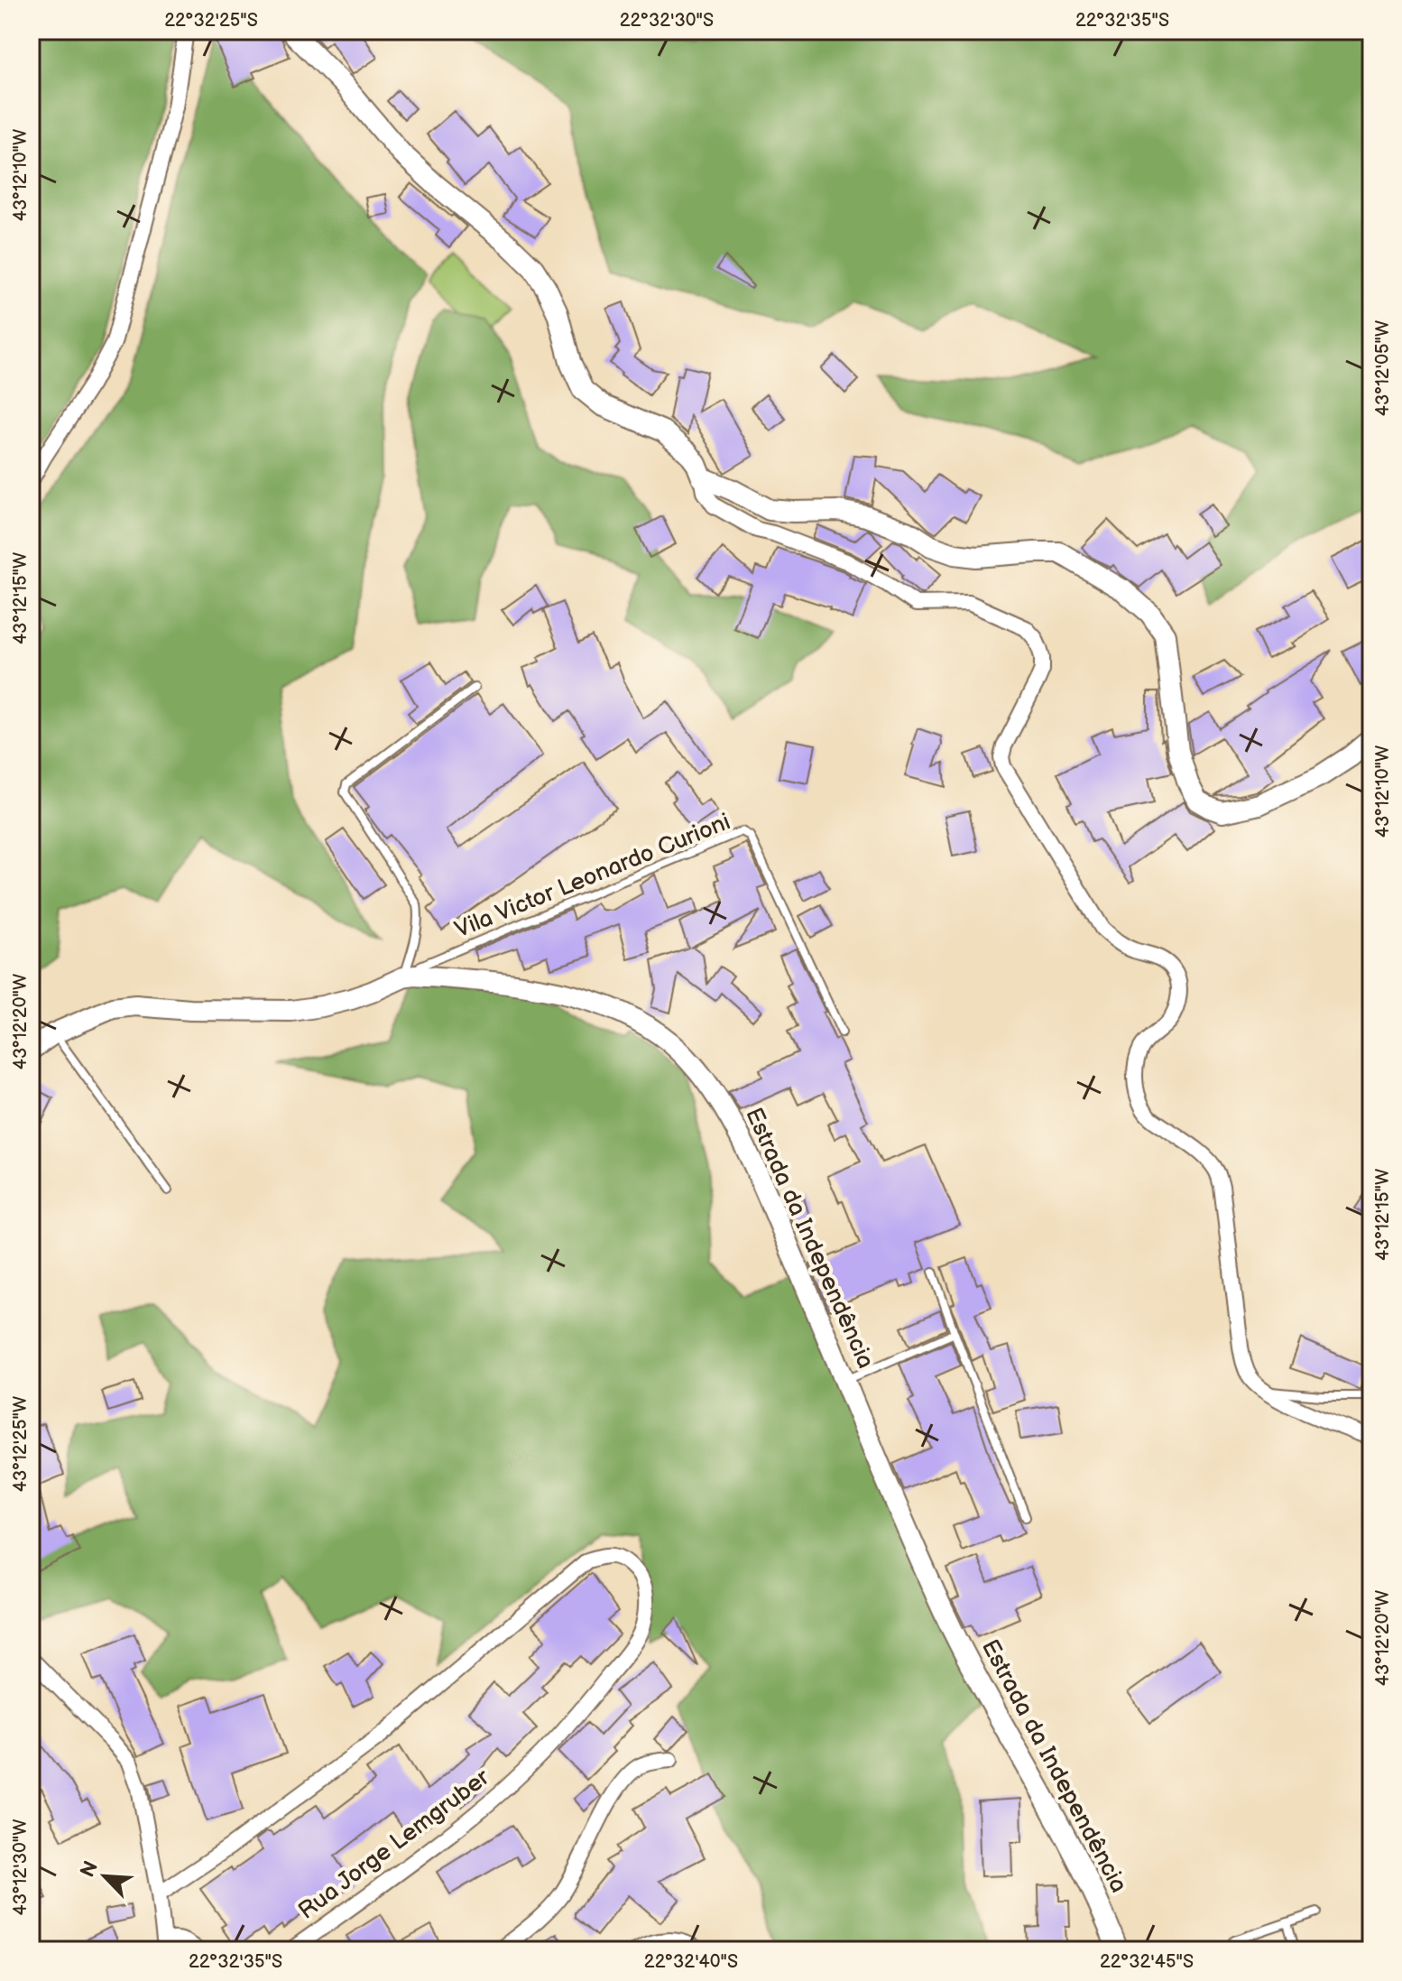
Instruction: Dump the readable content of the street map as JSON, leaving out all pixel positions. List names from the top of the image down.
{
  "streets": {
    "street": ["Estrada da Independência", "Rua Jorge Lemgruber"],
    "lane": ["Vila Victor Leonardo Curioni"]
  },
  "crossings": [
    ["Vila Victor Leonardo Curioni", "Estrada da Independência"]
  ],
  "north": "top left",
  "coordinates": [
    "22°32'25\"S",
    "22°32'30\"S",
    "22°32'35\"S",
    "43°12'10\"W",
    "43°12'05\"W",
    "43°12'15\"W",
    "43°12'20\"W",
    "43°12'25\"W",
    "43°12'30\"W",
    "22°32'40\"S",
    "22°32'45\"S"
  ]
}
